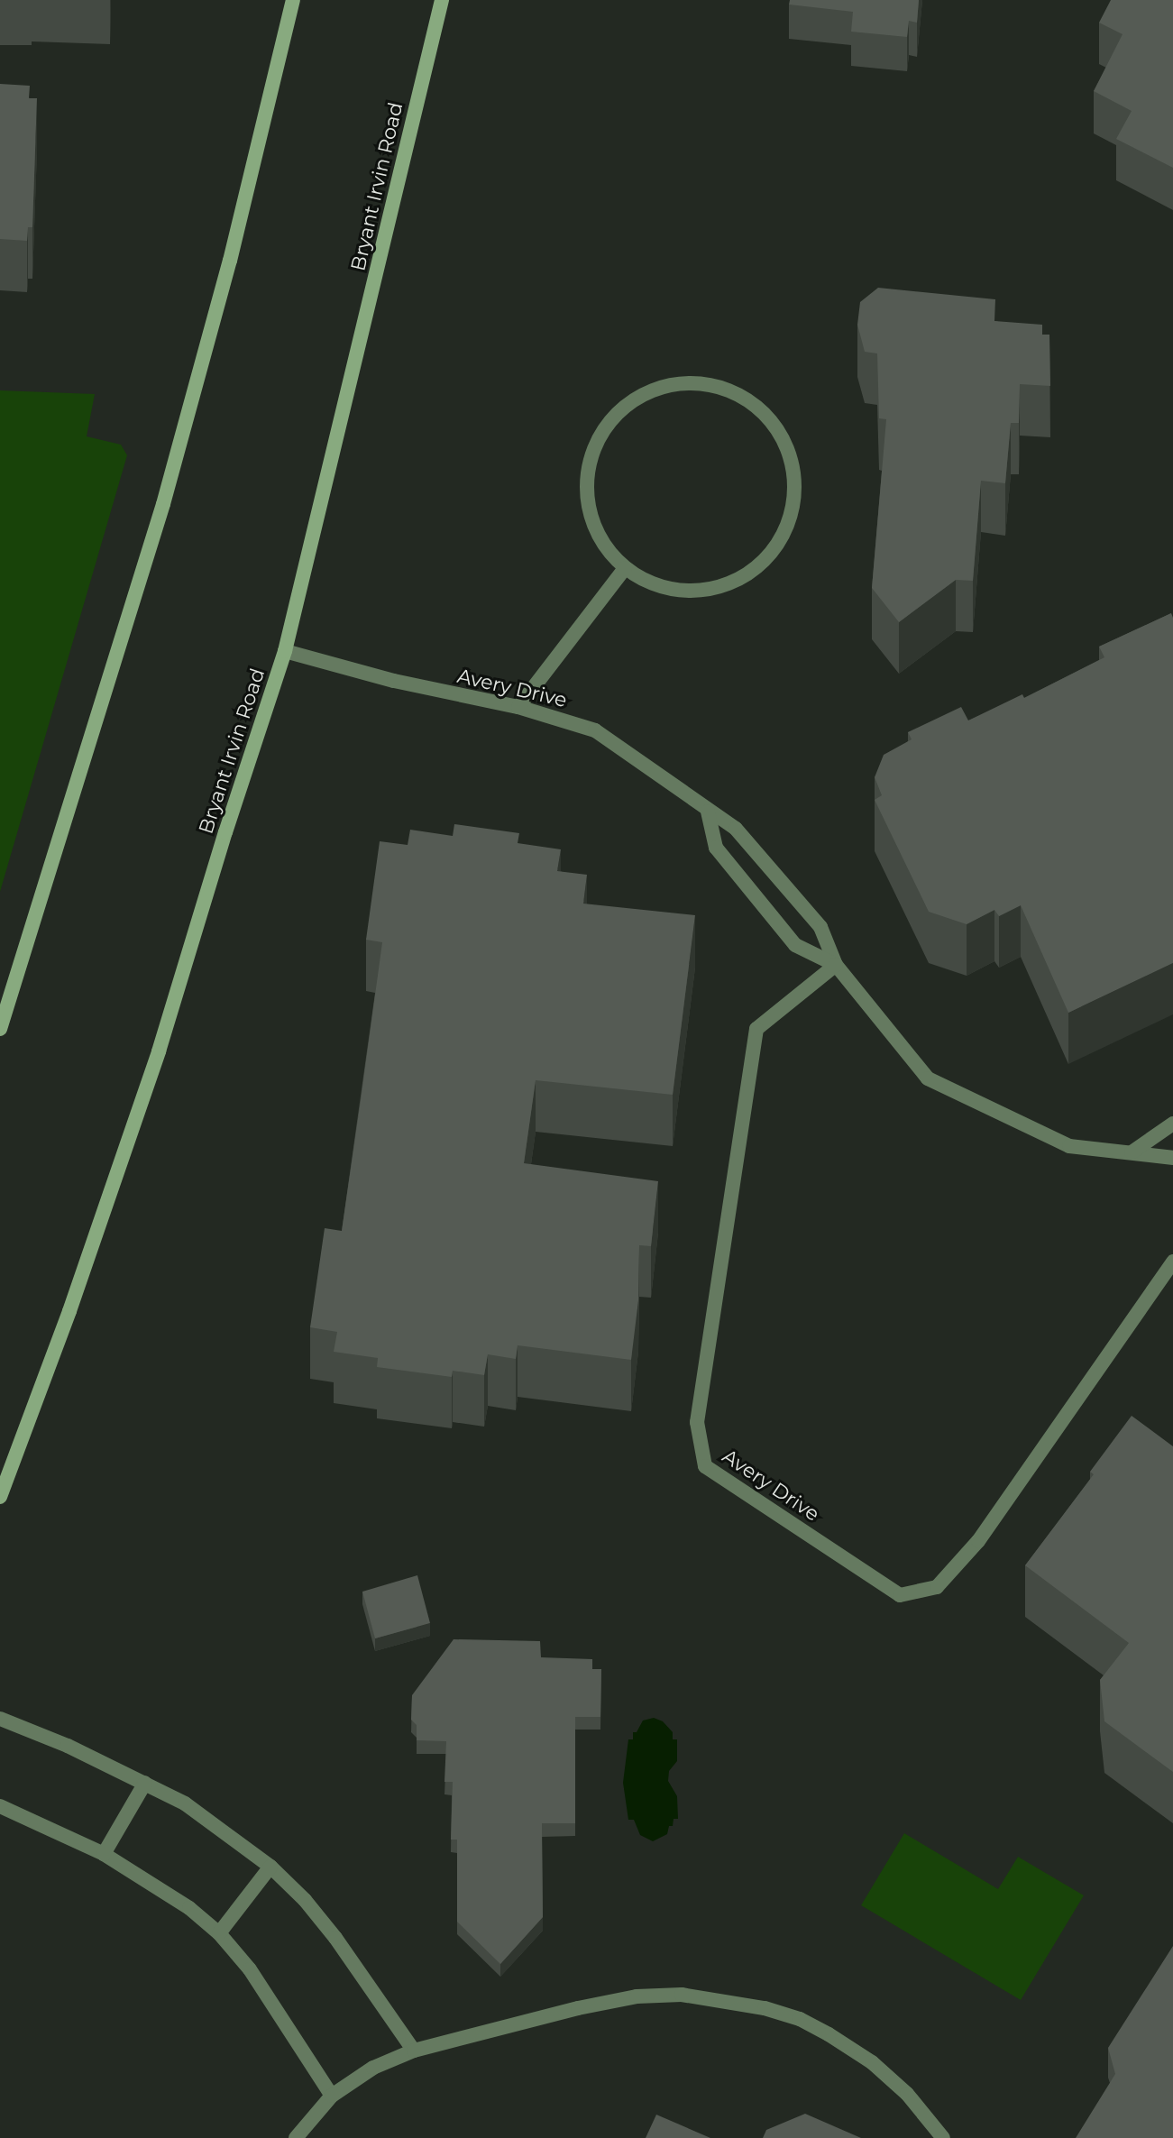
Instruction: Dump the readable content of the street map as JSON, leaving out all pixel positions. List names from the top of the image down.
{
  "streets": {
    "main road": ["Bryant Irvin Road"],
    "lane": ["Avery Drive"]
  },
  "crossings": [
    ["Bryant Irvin Road", "Avery Drive"]
  ]
}
